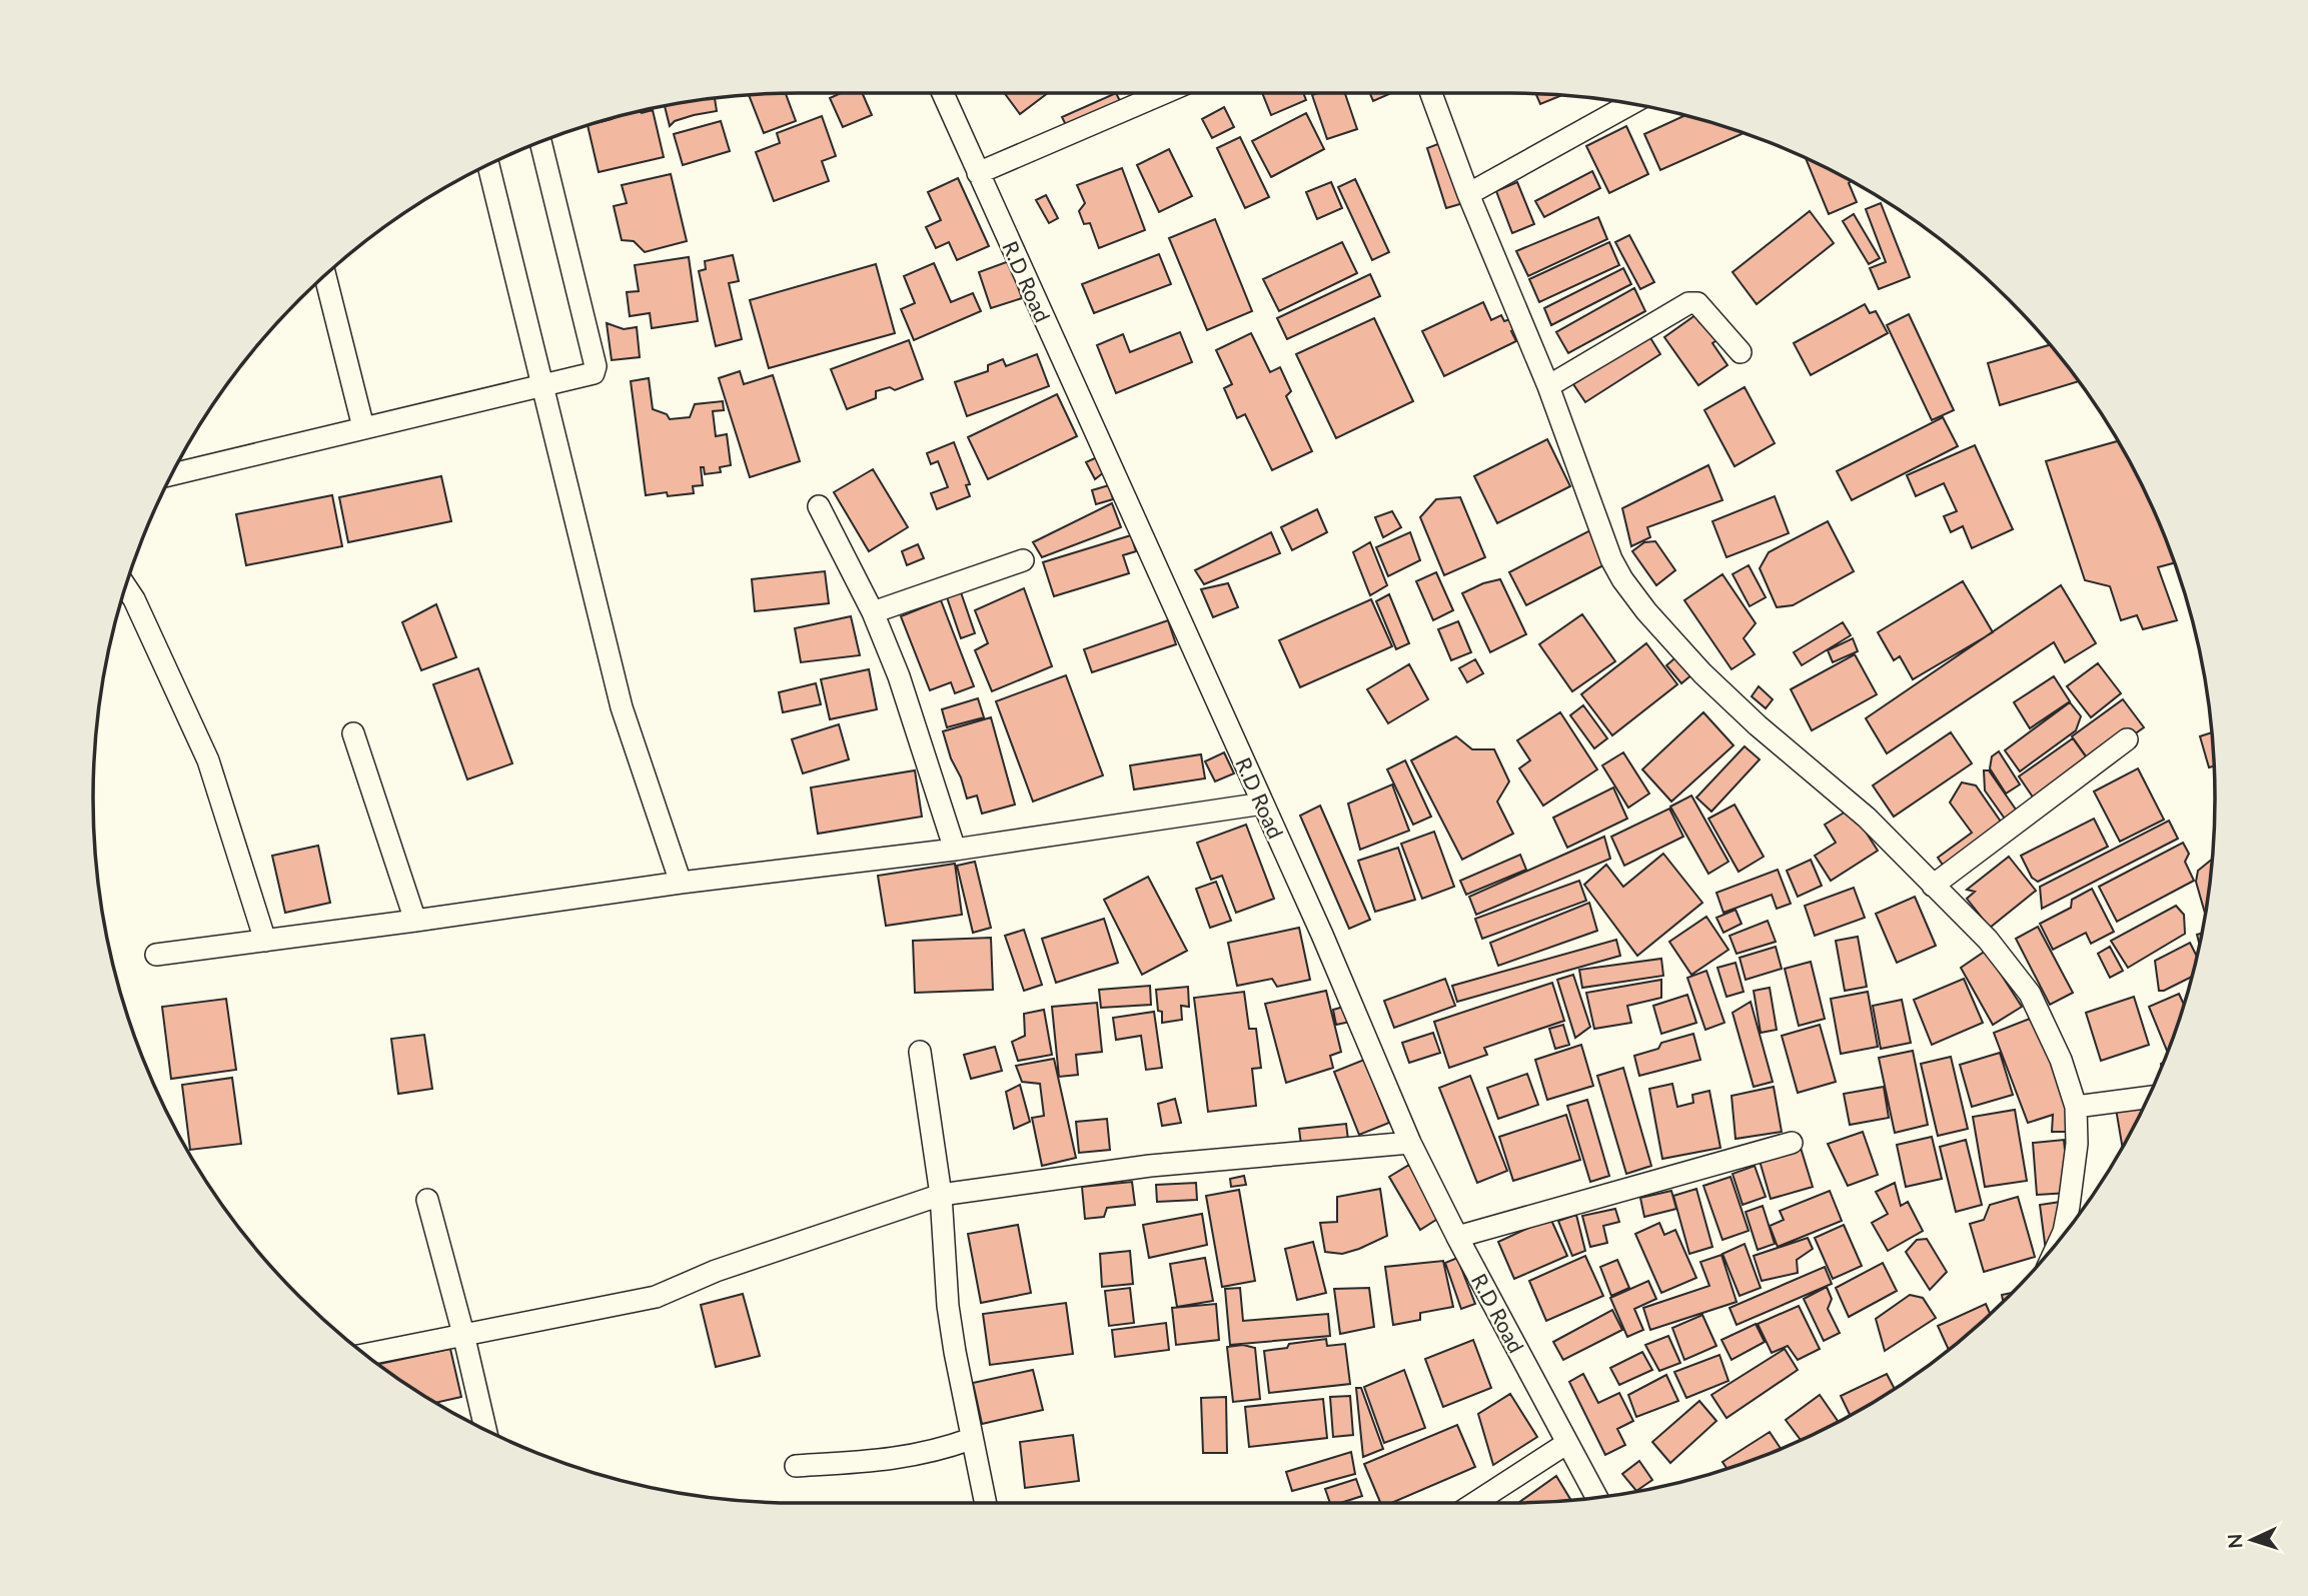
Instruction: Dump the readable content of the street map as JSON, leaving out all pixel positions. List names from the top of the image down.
{
  "streets": {
    "street": ["R.D Road"]
  },
  "north": "left"
}
